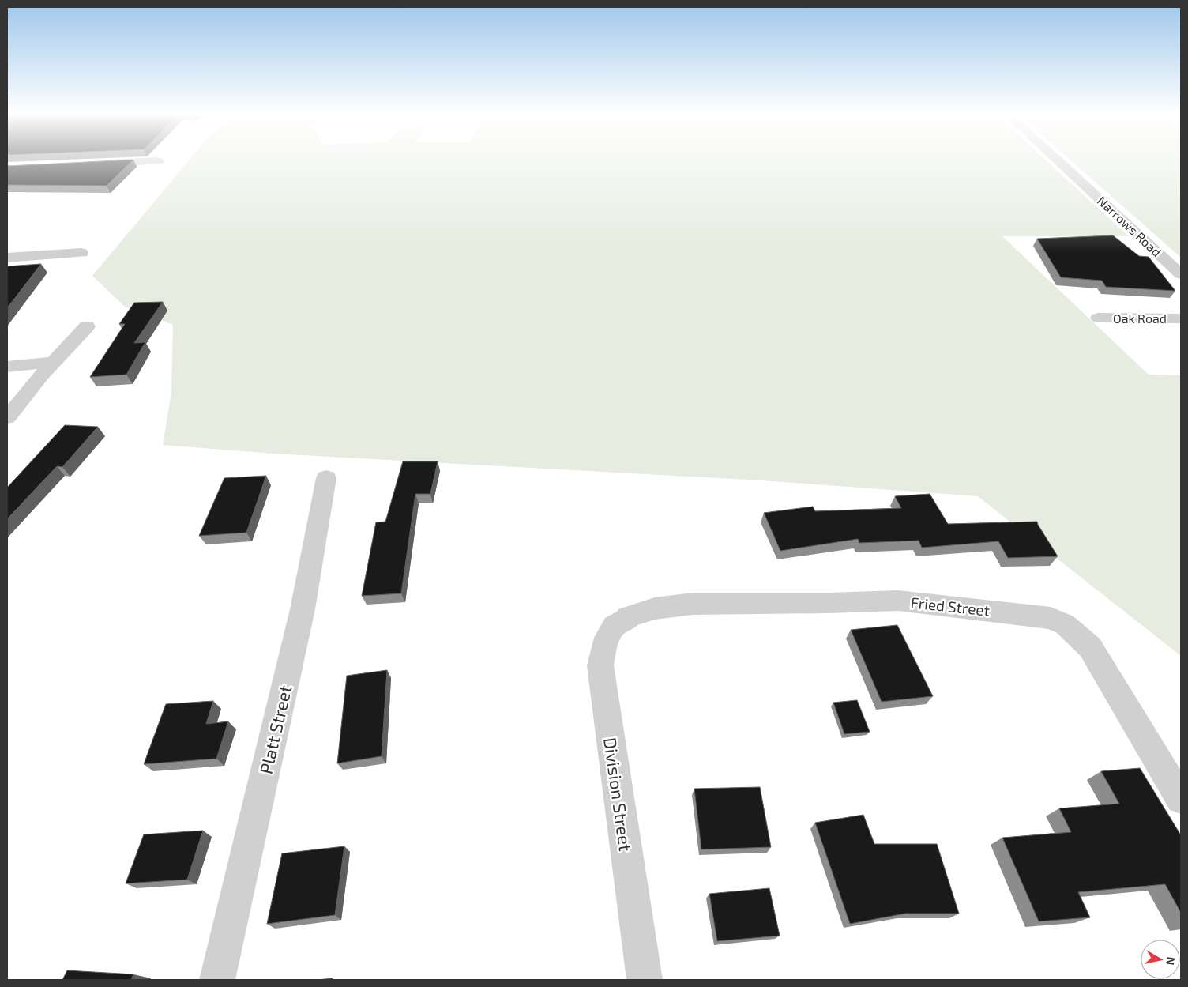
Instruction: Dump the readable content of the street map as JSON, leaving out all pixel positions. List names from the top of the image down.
{
  "streets": {
    "street": [
      "Narrows Road",
      "Oak Road",
      "Fried Street",
      "Platt Street",
      "Division Street"
    ]
  },
  "crossings": [
    ["Fried Street", "Division Street"]
  ],
  "north": "right"
}
